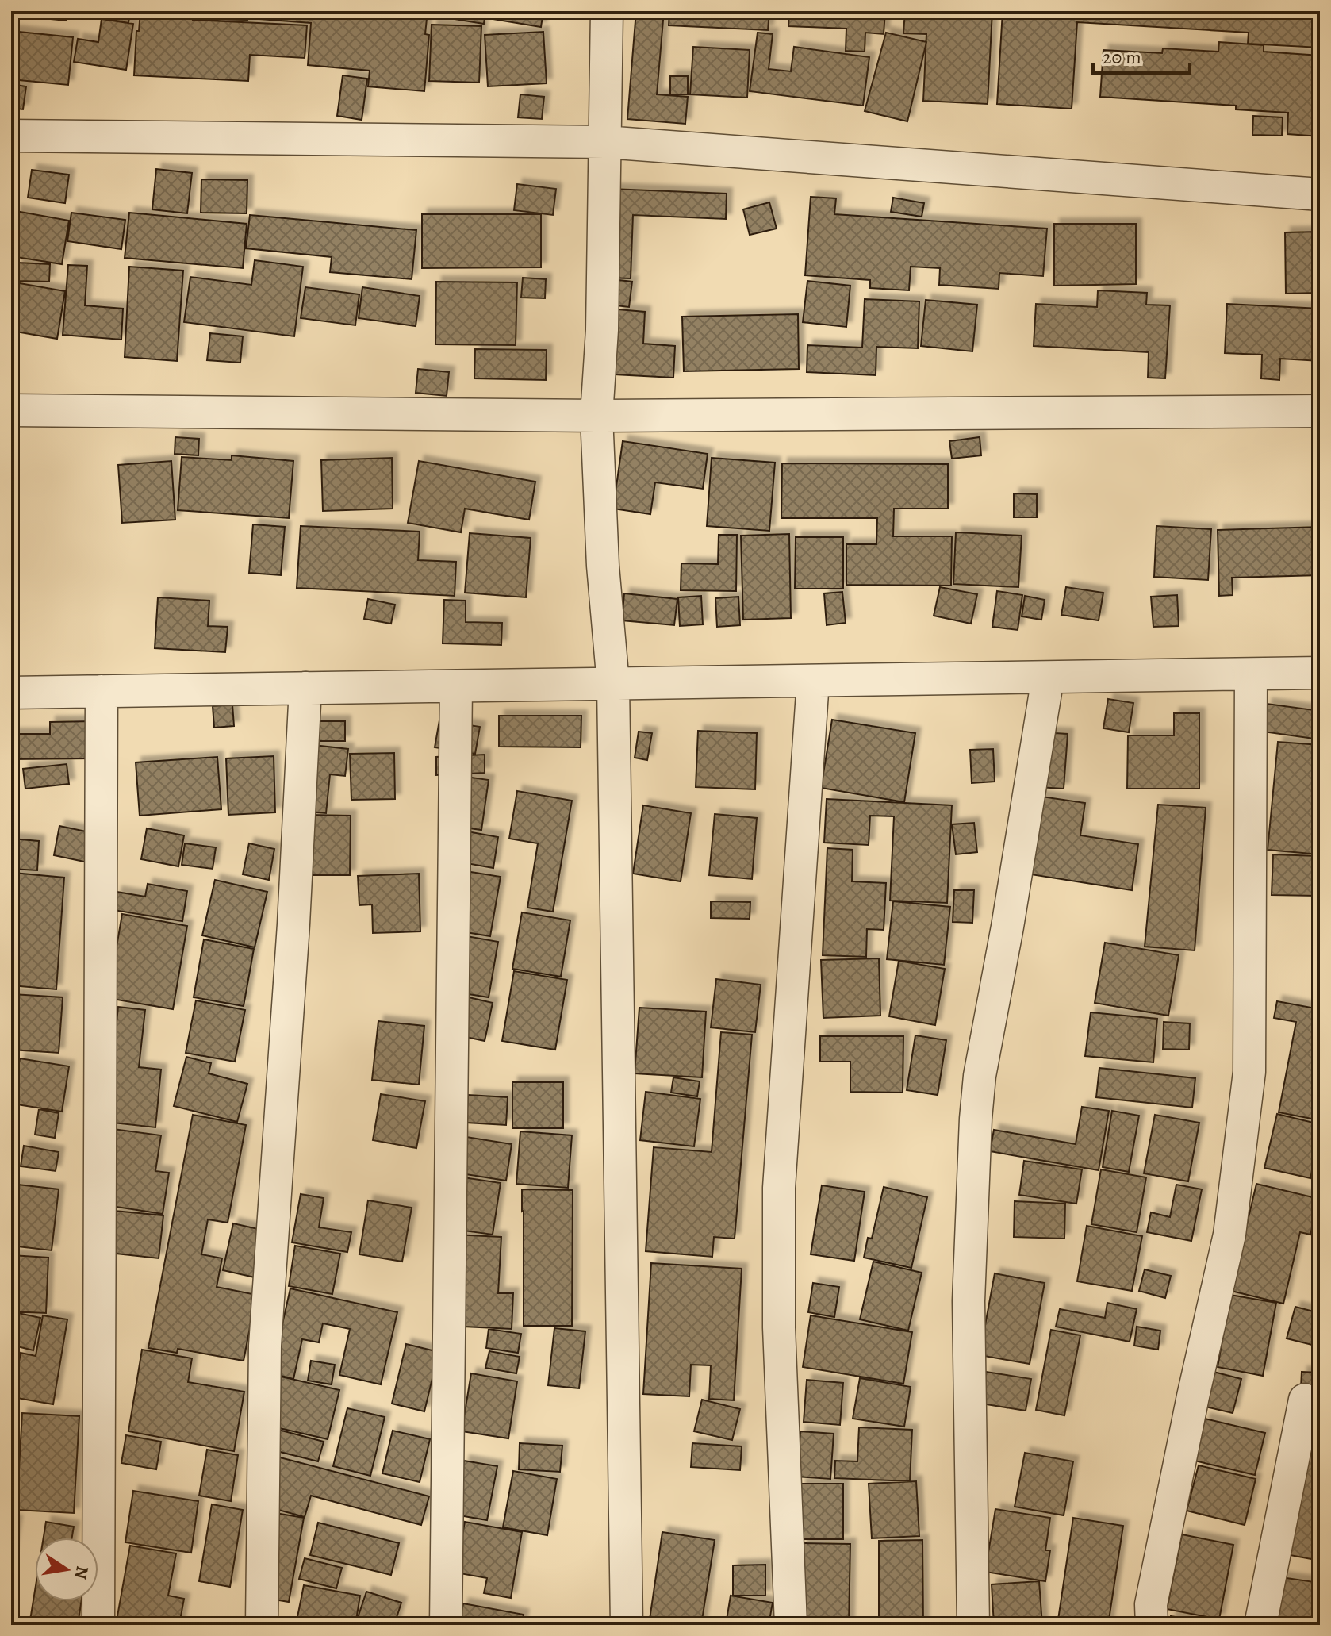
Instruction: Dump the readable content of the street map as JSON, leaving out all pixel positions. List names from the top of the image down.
{
  "scale_bar": "20 m",
  "north": "right"
}
